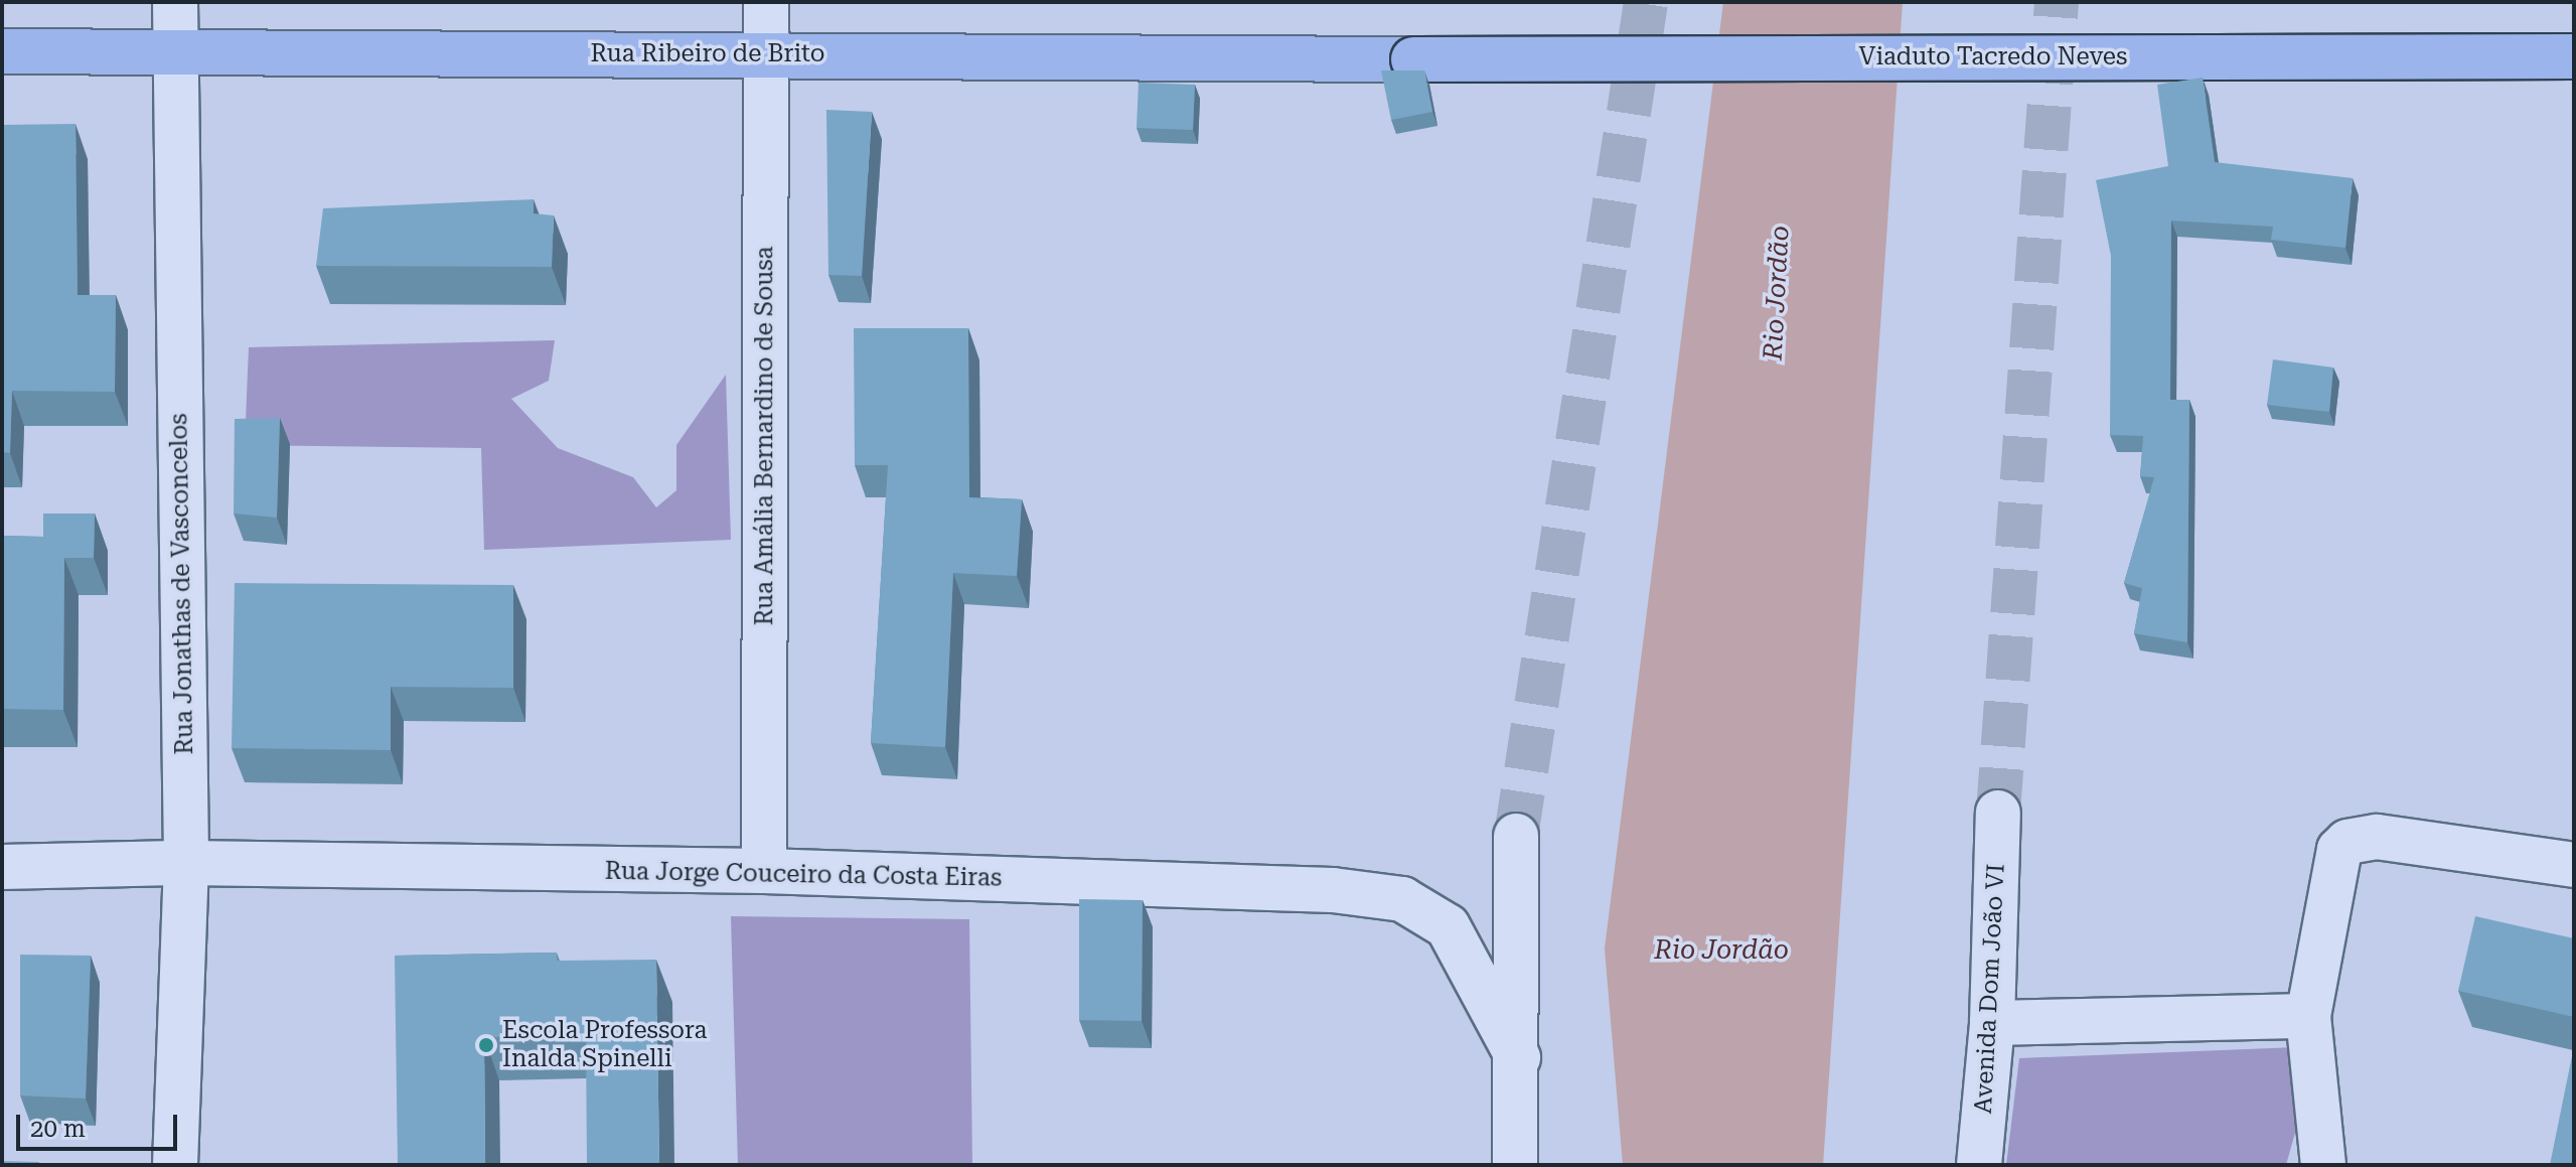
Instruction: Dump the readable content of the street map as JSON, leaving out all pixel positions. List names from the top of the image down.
{
  "streets": {
    "main road": ["Rua Ribeiro de Brito", "Viaduto Tacredo Neves"],
    "street": [
      "Rua Amália Bernardino de Sousa",
      "Rua Jonathas de Vasconcelos",
      "Rua Jorge Couceiro da Costa Eiras",
      "Avenida Dom João VI"
    ]
  },
  "crossings": [
    ["Rua Ribeiro de Brito", "Viaduto Tacredo Neves"],
    ["Rua Ribeiro de Brito", "Rua Amália Bernardino de Sousa"],
    ["Rua Ribeiro de Brito", "Rua Jonathas de Vasconcelos"],
    ["Rua Amália Bernardino de Sousa", "Rua Jorge Couceiro da Costa Eiras"],
    ["Rua Jonathas de Vasconcelos", "Rua Jorge Couceiro da Costa Eiras"]
  ],
  "water": ["Rio Jordão"],
  "places": ["Escola Professora Inalda Spinelli"],
  "scale_bar": "20 m"
}
